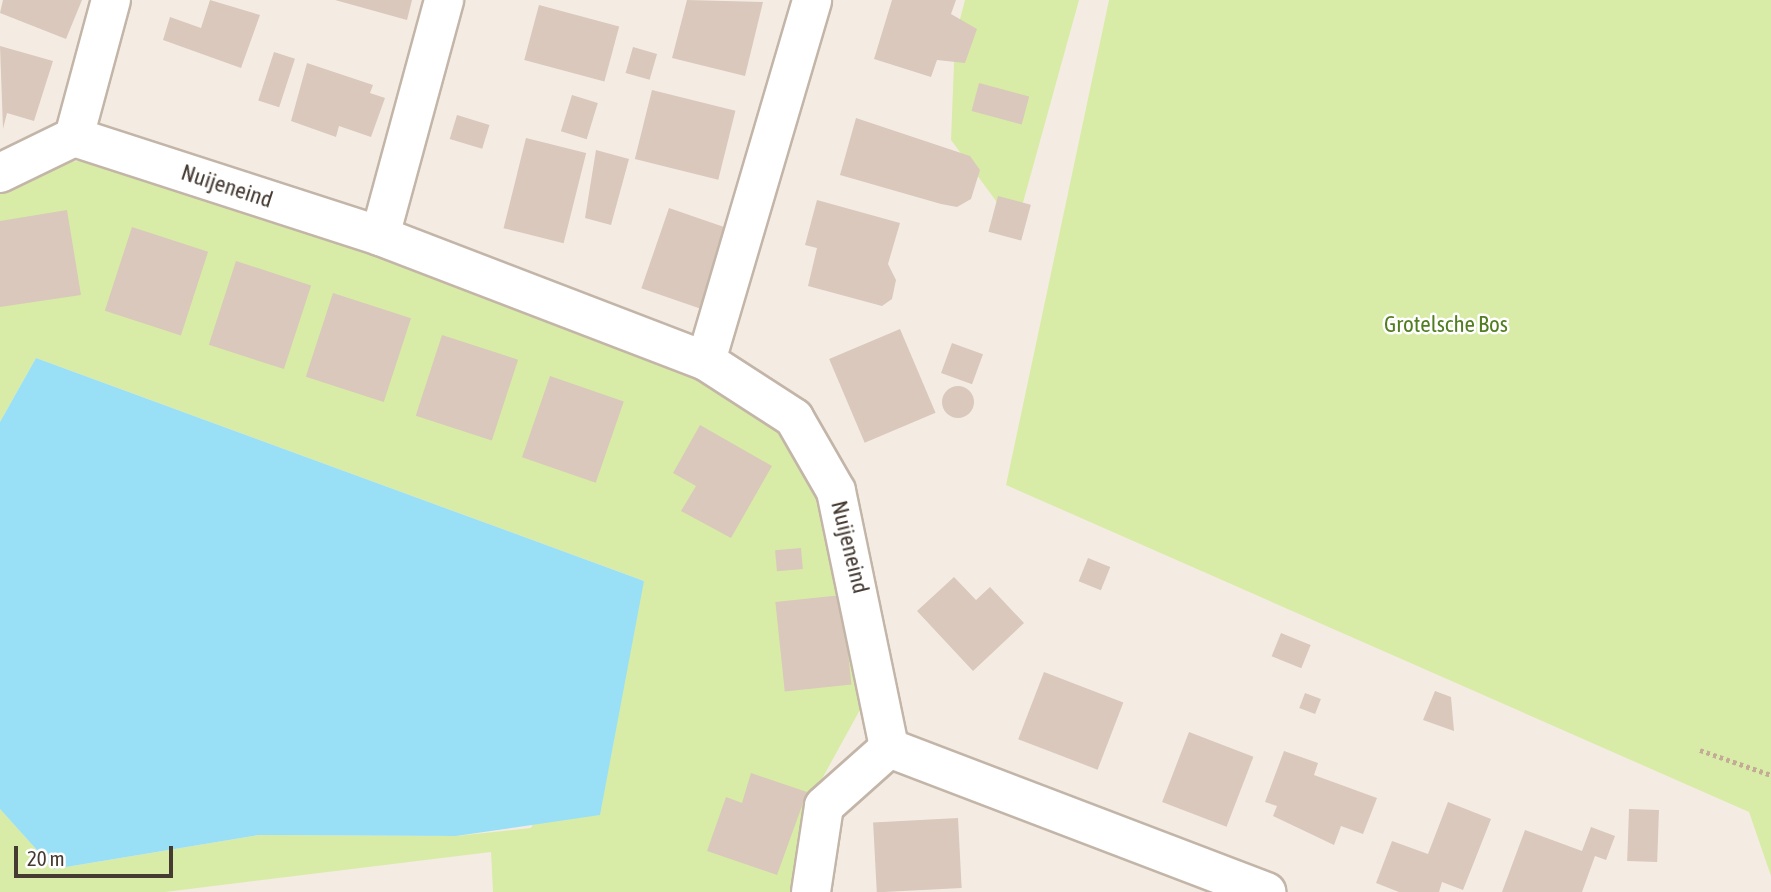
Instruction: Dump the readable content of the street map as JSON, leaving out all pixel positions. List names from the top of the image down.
{
  "streets": {
    "street": ["Nuijeneind"]
  },
  "parks": ["Grotelsche Bos"],
  "scale_bar": "20 m"
}
